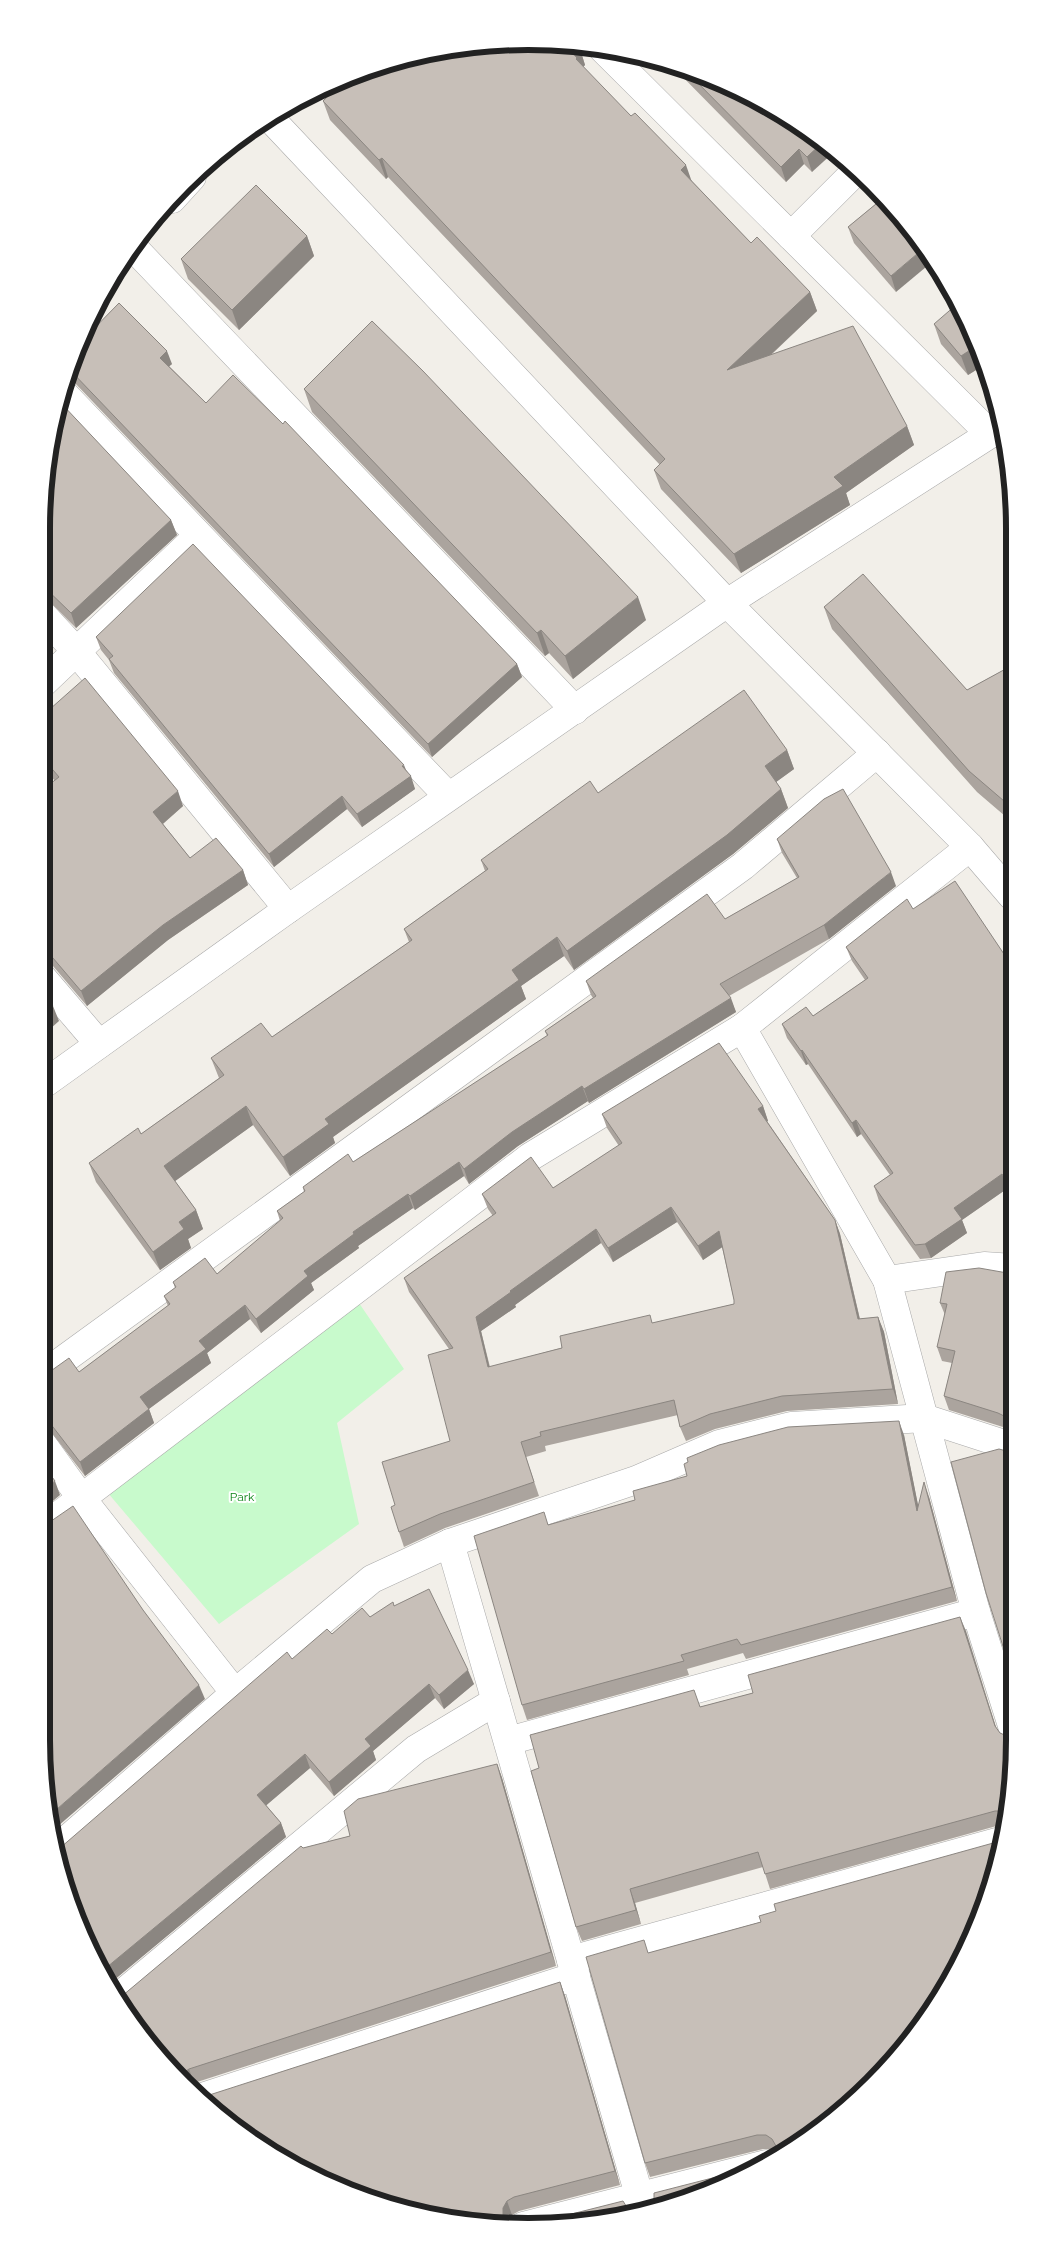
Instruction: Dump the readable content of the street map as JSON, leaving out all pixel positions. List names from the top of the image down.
{
  "parks": ["Park"]
}
